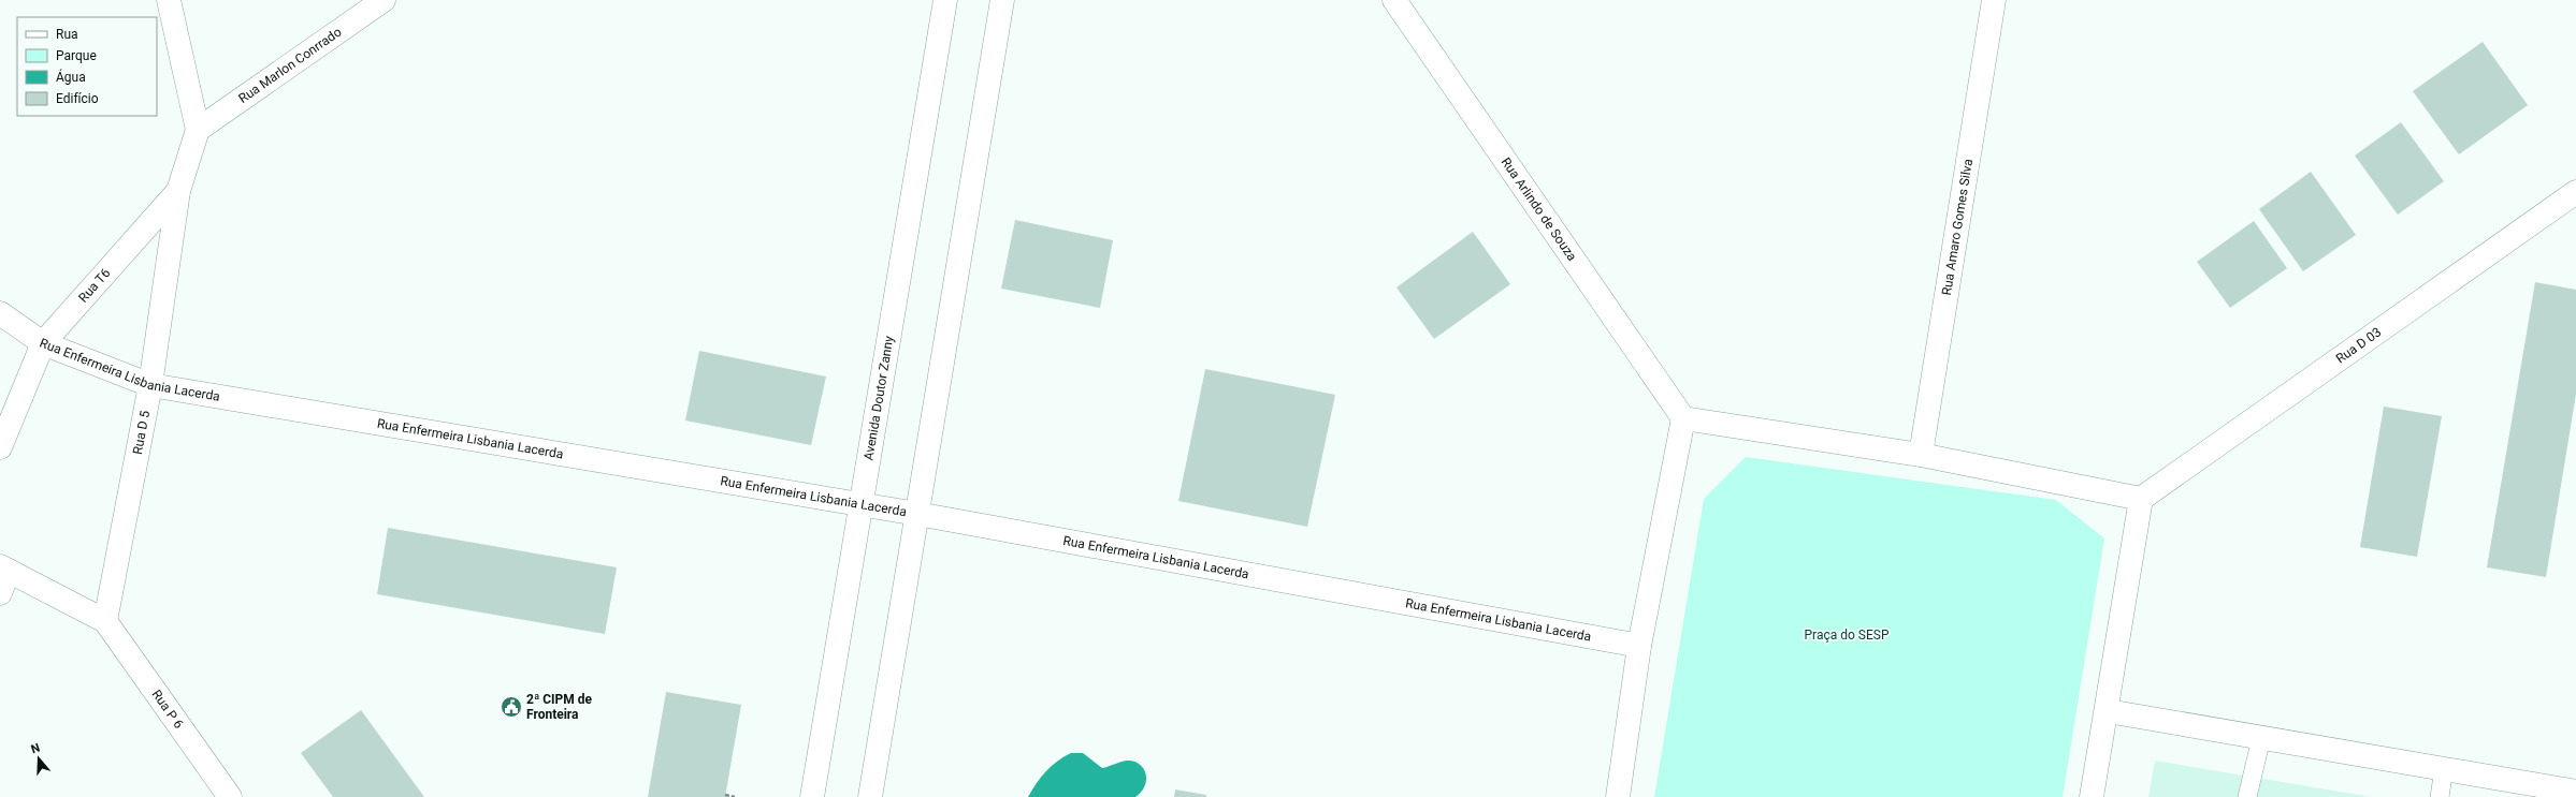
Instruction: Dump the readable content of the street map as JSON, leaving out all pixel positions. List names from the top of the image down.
{
  "streets": {
    "street": [
      "Rua Marlon Conrrado",
      "Rua Arlindo de Souza",
      "Rua Amaro Gomes Silva",
      "Rua T6",
      "Rua D 03",
      "Rua Enfermeira Lisbania Lacerda",
      "Avenida Doutor Zanny",
      "Rua D 5",
      "Rua P 6"
    ]
  },
  "crossings": [
    ["Rua Marlon Conrrado", "Rua T6"],
    ["Rua T6", "Rua Enfermeira Lisbania Lacerda"],
    ["Rua T6", "Rua D 5"],
    ["Rua Enfermeira Lisbania Lacerda", "Avenida Doutor Zanny"],
    ["Rua Enfermeira Lisbania Lacerda", "Rua D 5"],
    ["Rua D 5", "Rua P 6"]
  ],
  "parks": ["Praça do SESP"],
  "places": {
    "public building": ["2ª CIPM de Fronteira"]
  },
  "legend": [
    "Rua",
    "Parque",
    "Água",
    "Edifício"
  ],
  "north": "top"
}
